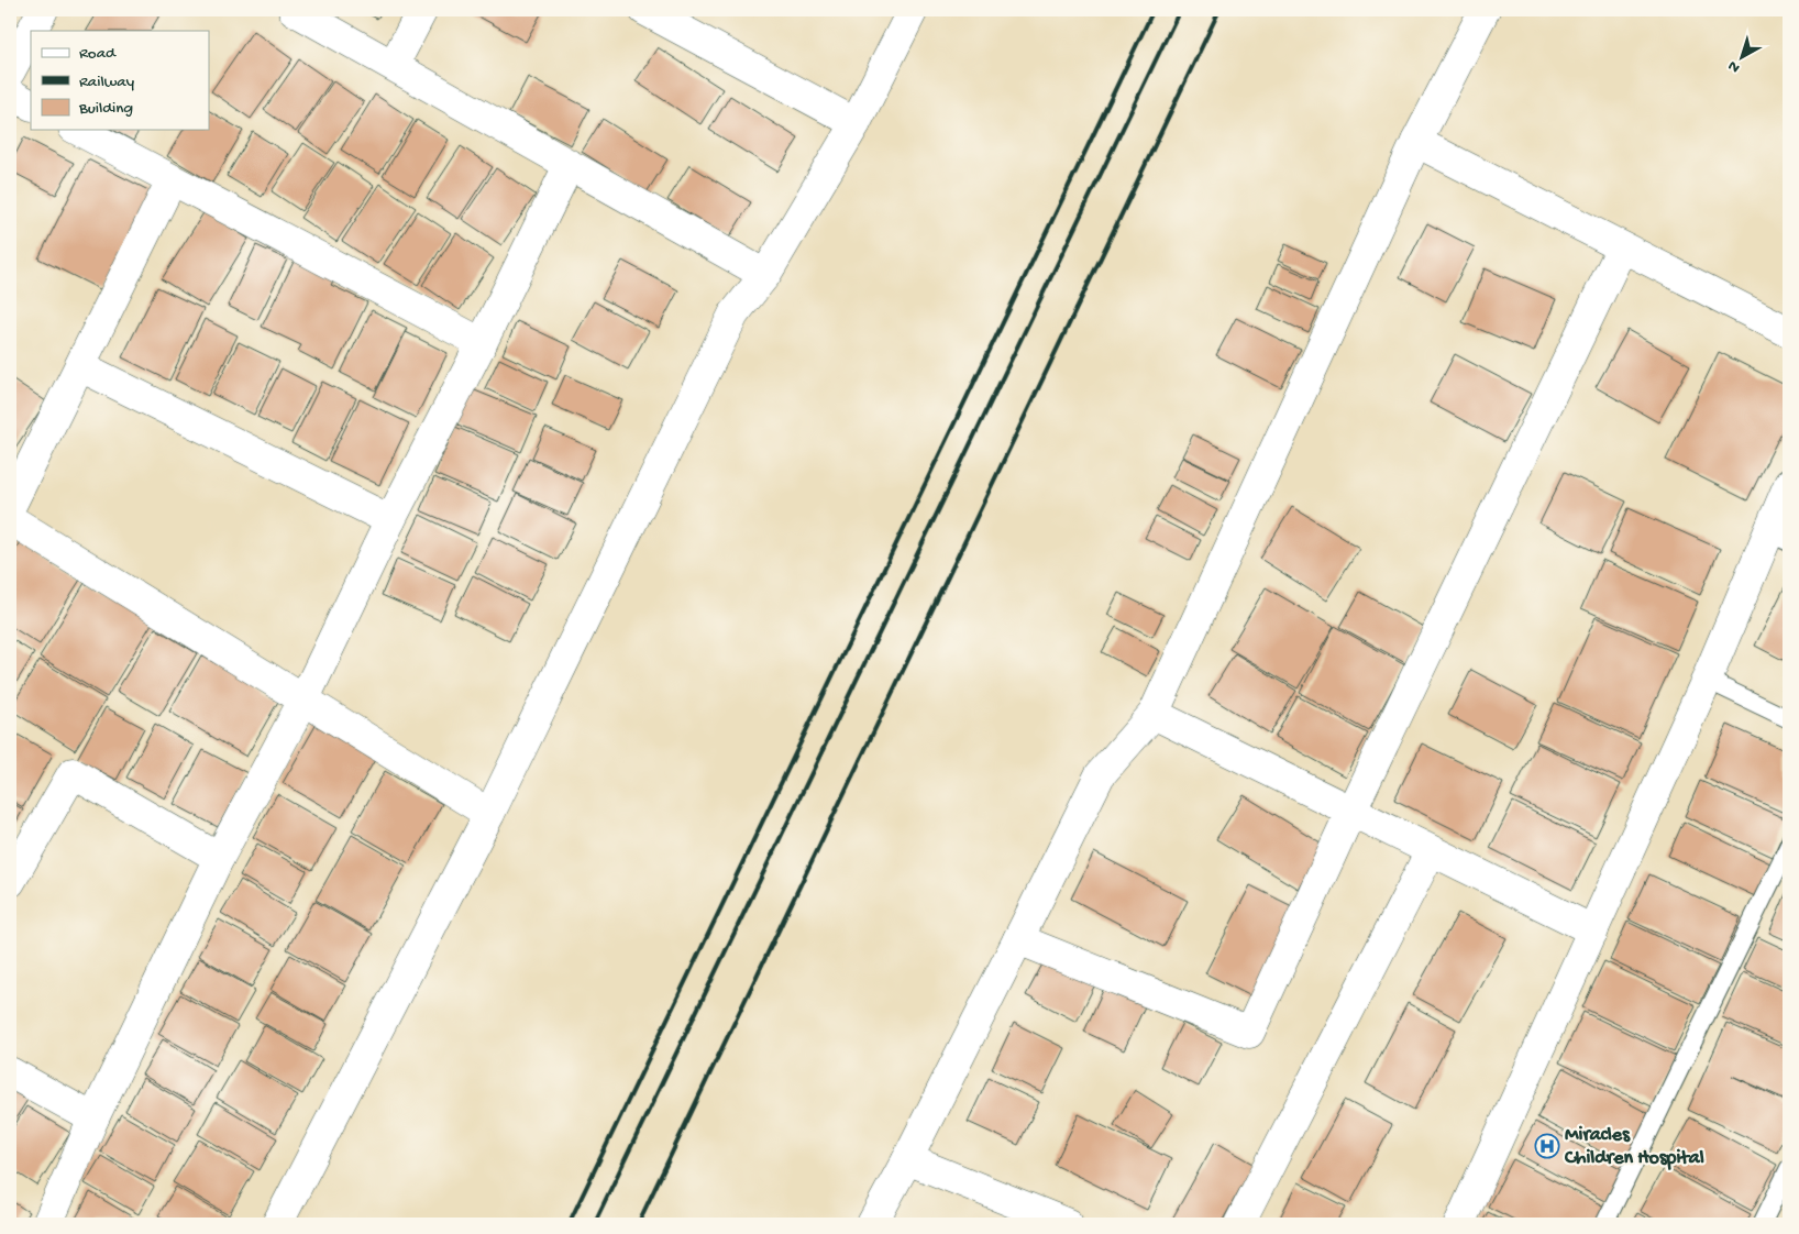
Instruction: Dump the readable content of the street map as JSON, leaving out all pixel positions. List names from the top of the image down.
{
  "places": {
    "hospital": ["Miracles Children Hospital"]
  },
  "legend": ["Road", "Railway", "Building"],
  "north": "bottom left"
}
